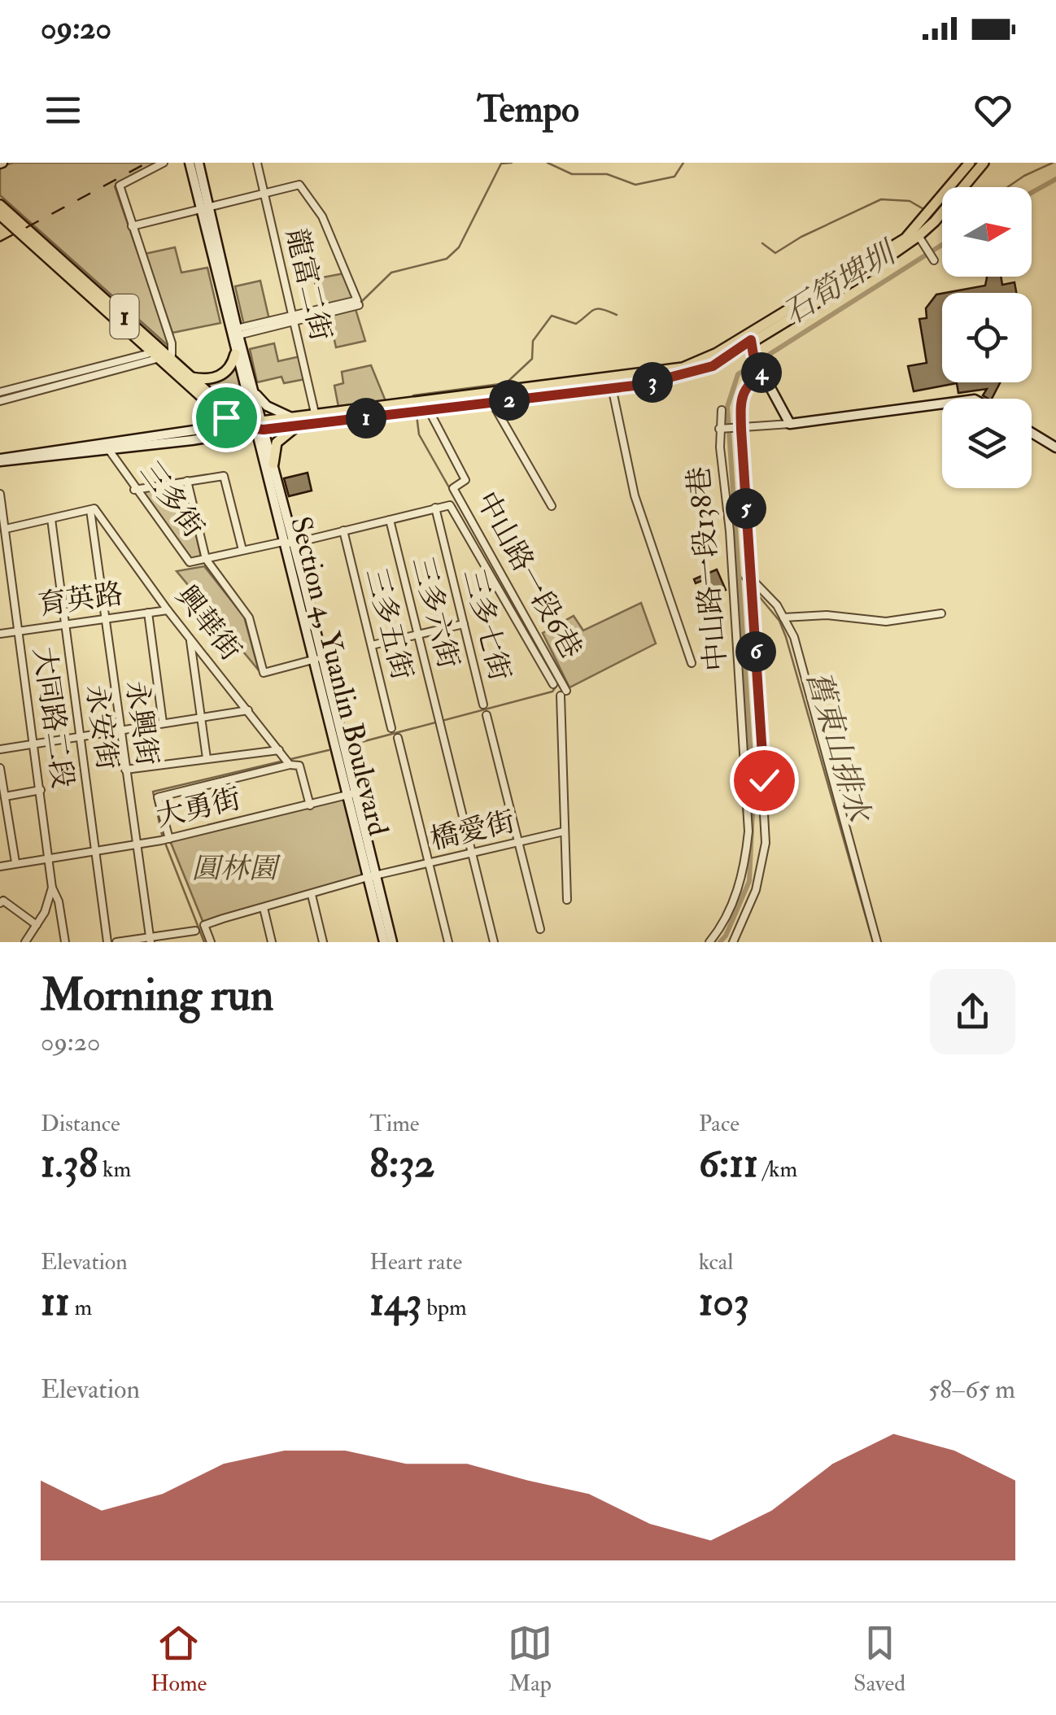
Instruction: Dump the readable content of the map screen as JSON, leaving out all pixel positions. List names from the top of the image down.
{
  "streets": {
    "main road": ["1", "Section 4, Yuanlin Boulevard"],
    "street": [
      "龍富二街",
      "三多街",
      "中山路一段138巷",
      "中山路一段6巷",
      "育英路",
      "三多六街",
      "興華街",
      "三多五街",
      "三多七街",
      "大同路二段",
      "永興街",
      "永安街",
      "大勇街",
      "橋愛街"
    ]
  },
  "crossings": [
    ["龍富二街", "1"],
    ["1", "中山路一段6巷"],
    ["1", "Section 4, Yuanlin Boulevard"],
    ["三多街", "三多六街"],
    ["三多街", "三多五街"],
    ["三多街", "三多七街"],
    ["三多街", "Section 4, Yuanlin Boulevard"],
    ["中山路一段6巷", "橋愛街"],
    ["育英路", "興華街"],
    ["育英路", "大同路二段"],
    ["育英路", "永興街"],
    ["育英路", "永安街"],
    ["三多六街", "橋愛街"],
    ["興華街", "永興街"],
    ["興華街", "大勇街"],
    ["Section 4, Yuanlin Boulevard", "大勇街"],
    ["Section 4, Yuanlin Boulevard", "橋愛街"],
    ["大同路二段", "大勇街"],
    ["永興街", "大勇街"],
    ["永安街", "大勇街"]
  ],
  "water": ["石筍埤圳", "舊東山排水"],
  "parks": ["圓林園"],
  "north": "right",
  "page": {
    "status": "09:20",
    "header": "Tempo",
    "pins": [
      "4",
      "3",
      "2",
      "1",
      "5",
      "6"
    ],
    "heading": ["Morning run", "09:20"],
    "stats": [
      ["Distance", "1.38 km"],
      ["Time", "8:32"],
      ["Pace", "6:11 /km"],
      ["Elevation", "11 m"],
      ["Heart rate", "143 bpm"],
      ["kcal", "103"]
    ],
    "chart": ["Elevation", "58–65 m"],
    "tabs": ["Home", "Map", "Saved"]
  }
}
